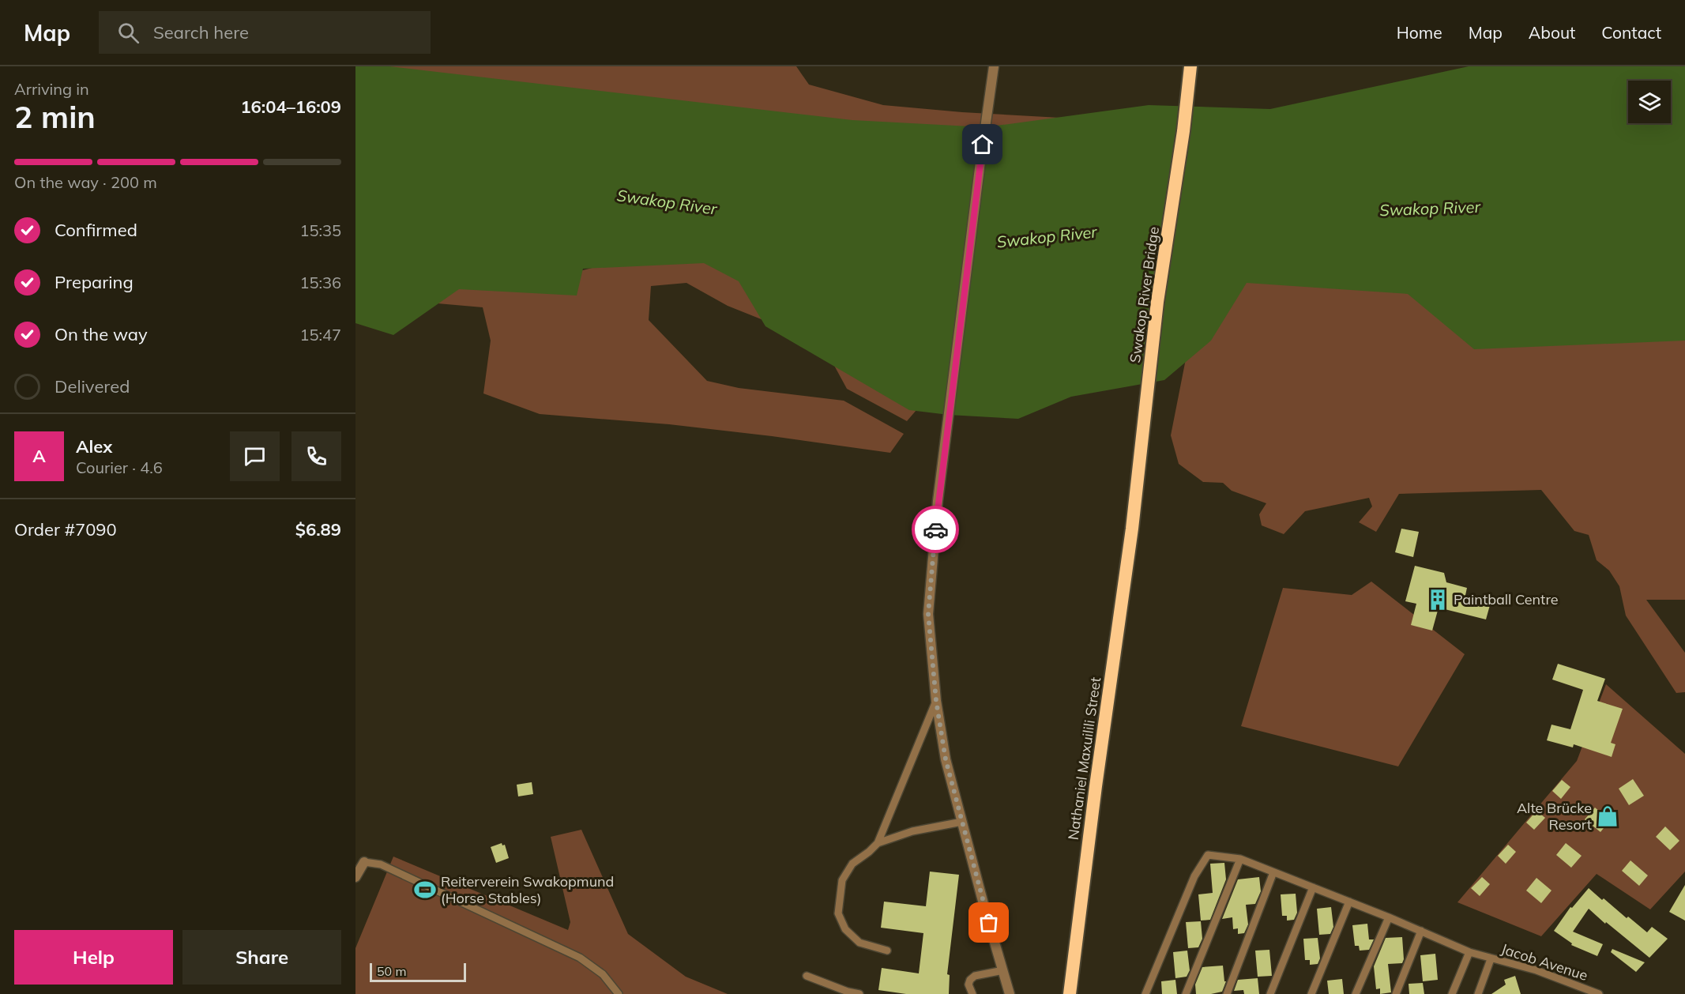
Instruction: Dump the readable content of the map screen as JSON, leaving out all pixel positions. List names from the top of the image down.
{
  "streets": {
    "highway": ["Swakop River Bridge", "Nathaniel Maxuilili Street"],
    "lane": ["Jacob Avenue"]
  },
  "crossings": [
    ["Swakop River Bridge", "Nathaniel Maxuilili Street"]
  ],
  "water": ["Swakop River"],
  "places": {
    "building": ["Paintball Centre"],
    "shop": ["Alte Brücke Resort"],
    "sports": ["Reiterverein Swakopmund (Horse Stables)"]
  },
  "scale_bar": "50 m",
  "page": {
    "header": "Map",
    "search": "Search here",
    "nav": [
      "Home",
      "Map",
      "About",
      "Contact"
    ],
    "heading": ["2 min", "Arriving in", "16:04–16:09"],
    "panel": [
      "Alex",
      "Courier · 4.6",
      "Order #7090",
      "$6.89"
    ],
    "bar": "On the way · 200 m",
    "list": [
      ["Confirmed", "15:35"],
      ["Preparing", "15:36"],
      ["On the way", "15:47"],
      "Delivered"
    ],
    "round": "A",
    "buttons": ["Help", "Share"],
    "scale": "50 m"
  }
}
